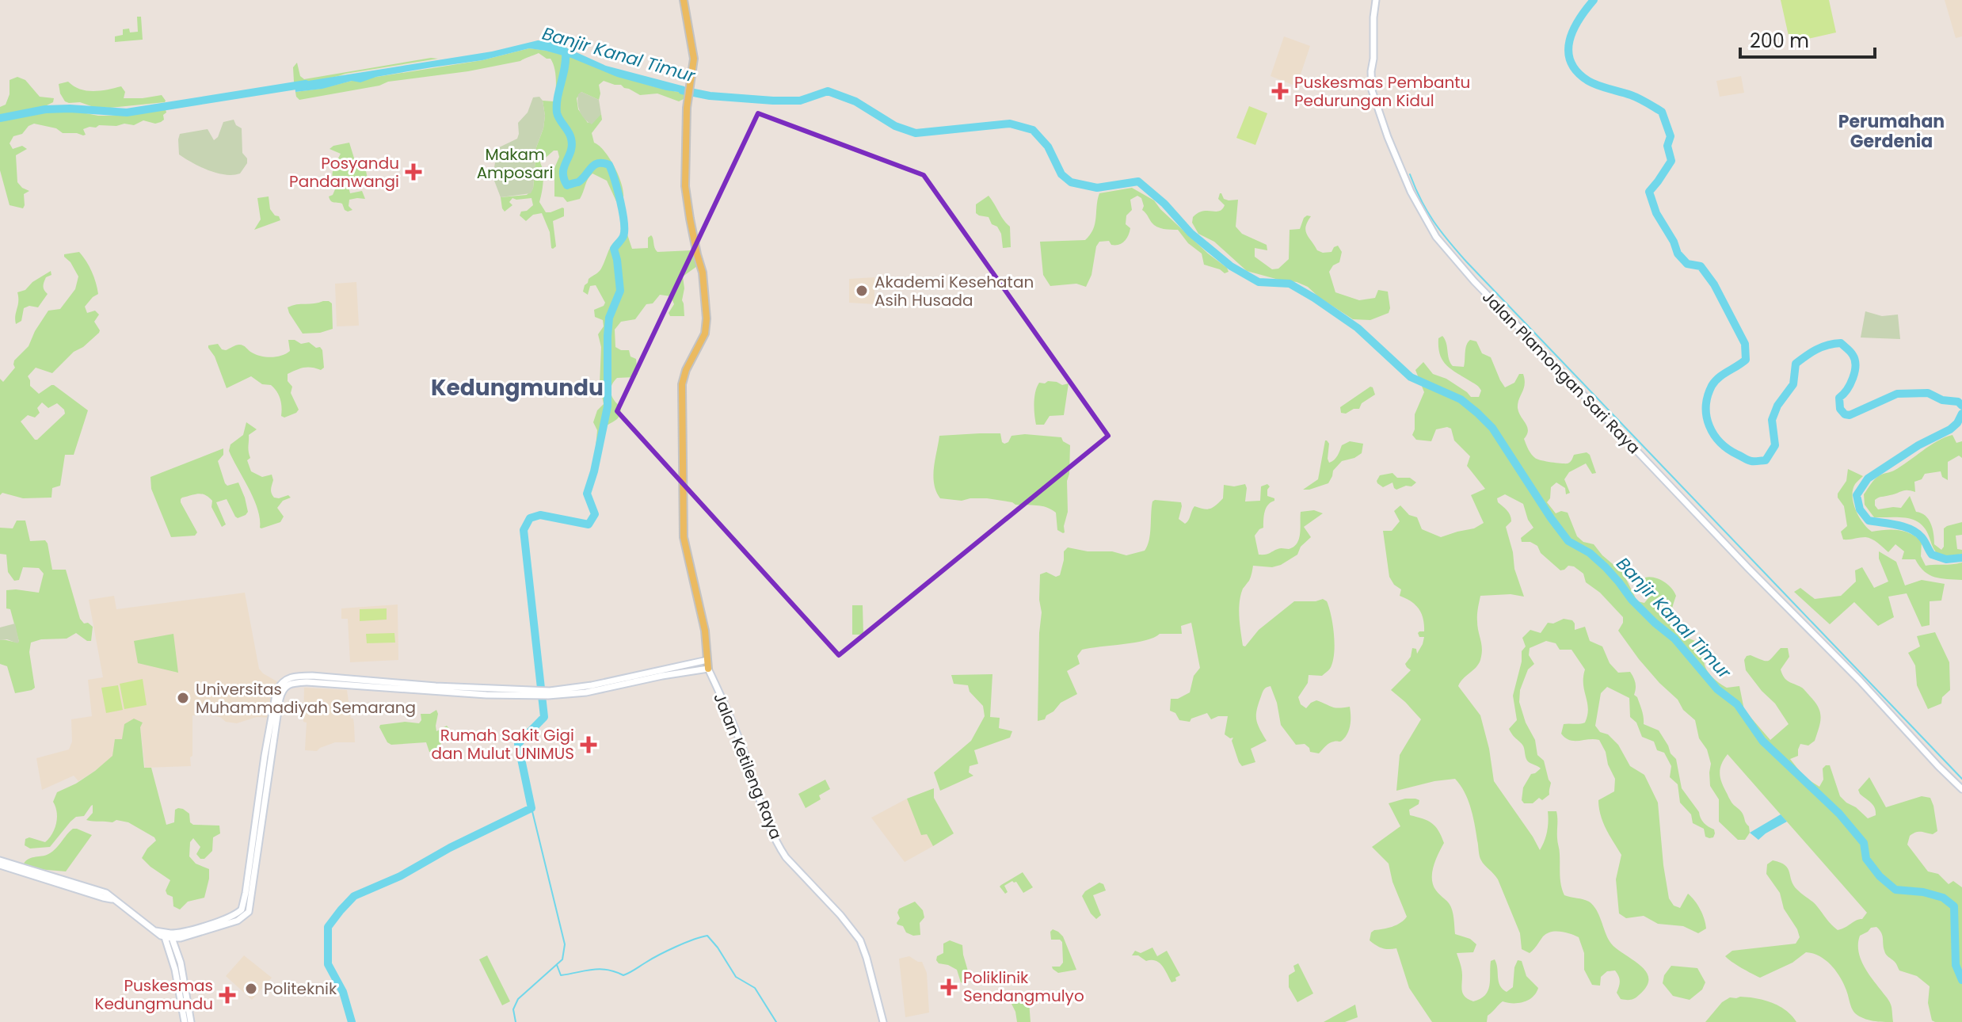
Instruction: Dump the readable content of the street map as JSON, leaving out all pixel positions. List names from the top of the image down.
{
  "streets": {
    "main road": ["Jalan Plamongan Sari Raya", "Jalan Ketileng Raya"]
  },
  "districts": ["Perumahan Gerdenia", "Kedungmundu"],
  "water": ["Banjir Kanal Timur"],
  "parks": ["Makam Amposari"],
  "places": {
    "health": [
      "Puskesmas Pembantu Pedurungan Kidul",
      "Posyandu Pandanwangi",
      "Rumah Sakit Gigi dan Mulut UNIMUS",
      "Poliklinik Sendangmulyo",
      "Puskesmas Kedungmundu"
    ],
    "other": ["Akademi Kesehatan Asih Husada", "Universitas Muhammadiyah Semarang", "Politeknik"]
  },
  "scale_bar": "200 m"
}
